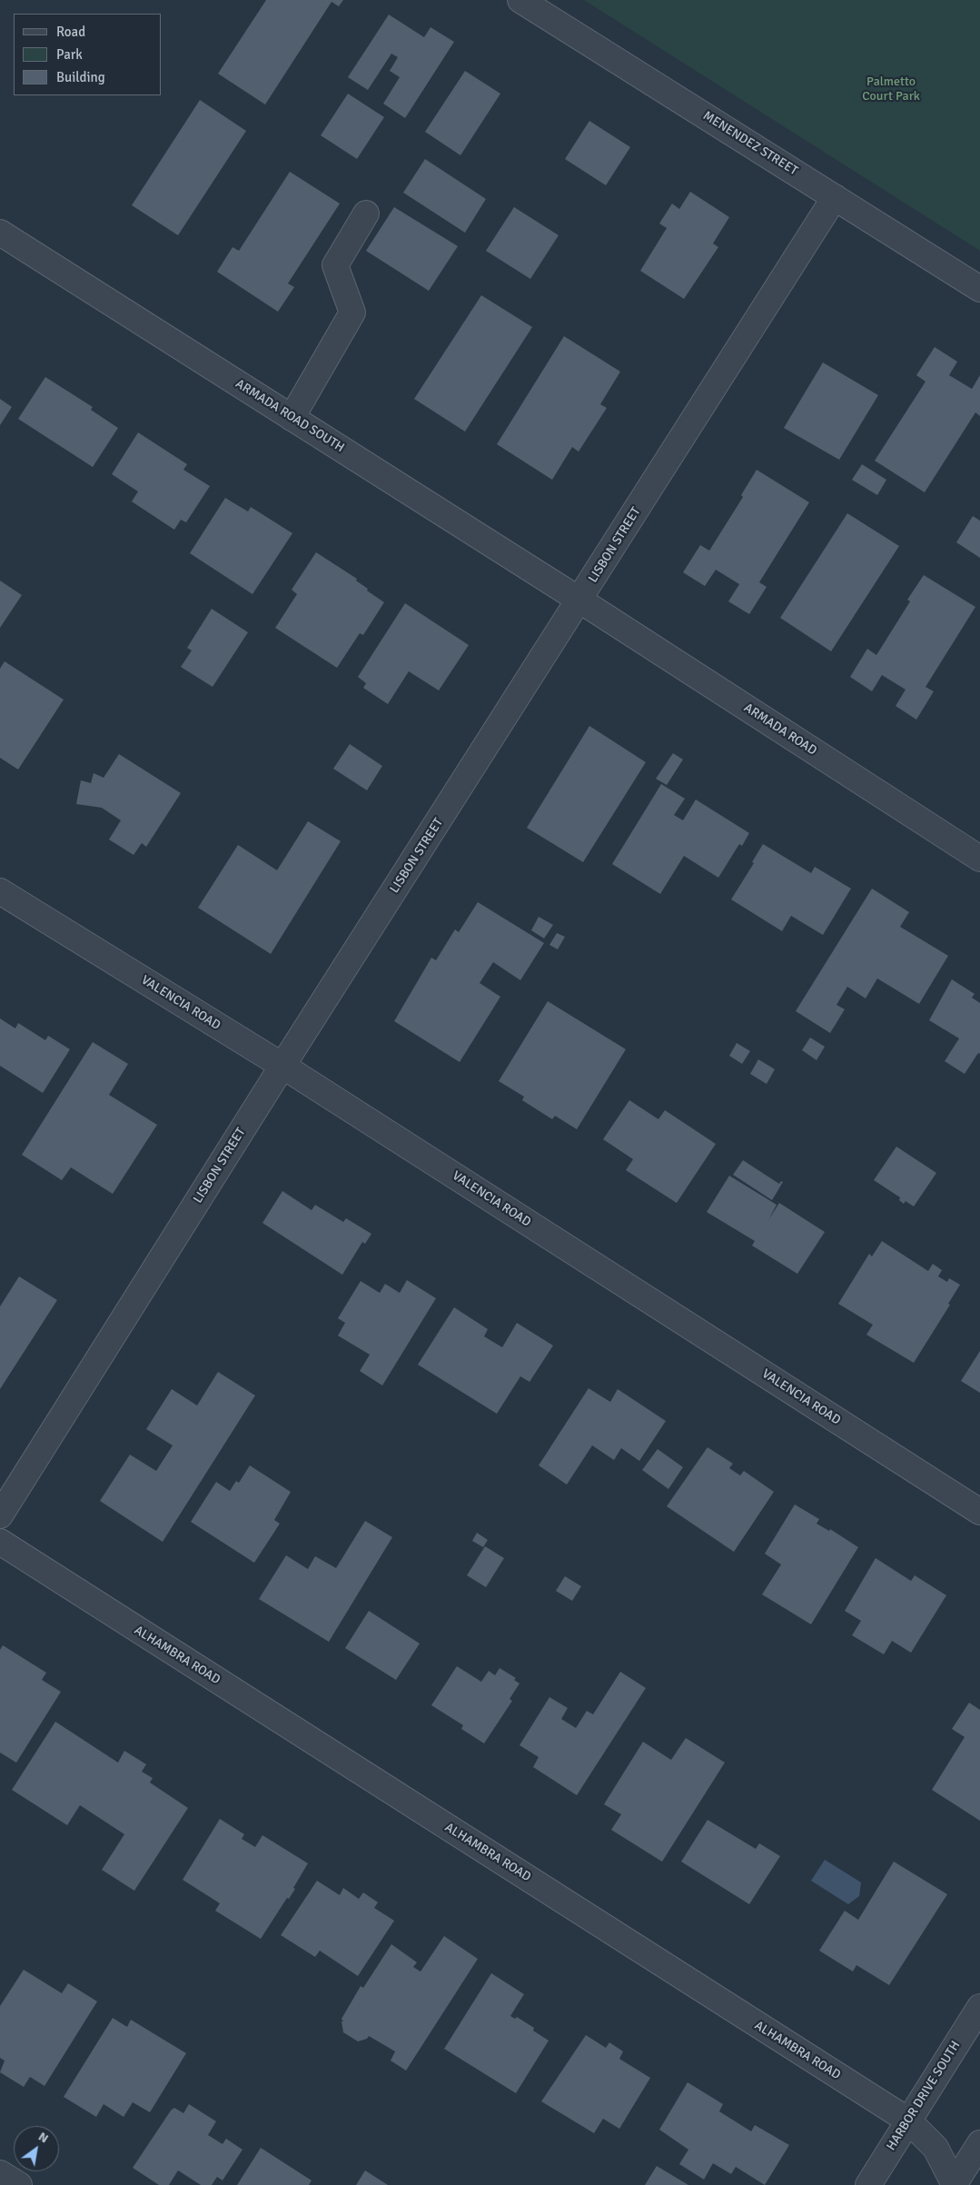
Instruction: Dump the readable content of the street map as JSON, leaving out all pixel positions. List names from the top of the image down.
{
  "streets": {
    "street": [
      "MENENDEZ STREET",
      "ARMADA ROAD SOUTH",
      "LISBON STREET",
      "ARMADA ROAD",
      "VALENCIA ROAD",
      "ALHAMBRA ROAD",
      "HARBOR DRIVE SOUTH"
    ]
  },
  "crossings": [
    ["MENENDEZ STREET", "LISBON STREET"],
    ["ARMADA ROAD SOUTH", "LISBON STREET"],
    ["ARMADA ROAD SOUTH", "ARMADA ROAD"],
    ["LISBON STREET", "ARMADA ROAD"],
    ["LISBON STREET", "VALENCIA ROAD"],
    ["ALHAMBRA ROAD", "HARBOR DRIVE SOUTH"]
  ],
  "parks": ["Palmetto Court Park"],
  "legend": ["Road", "Park", "Building"],
  "north": "top right"
}
